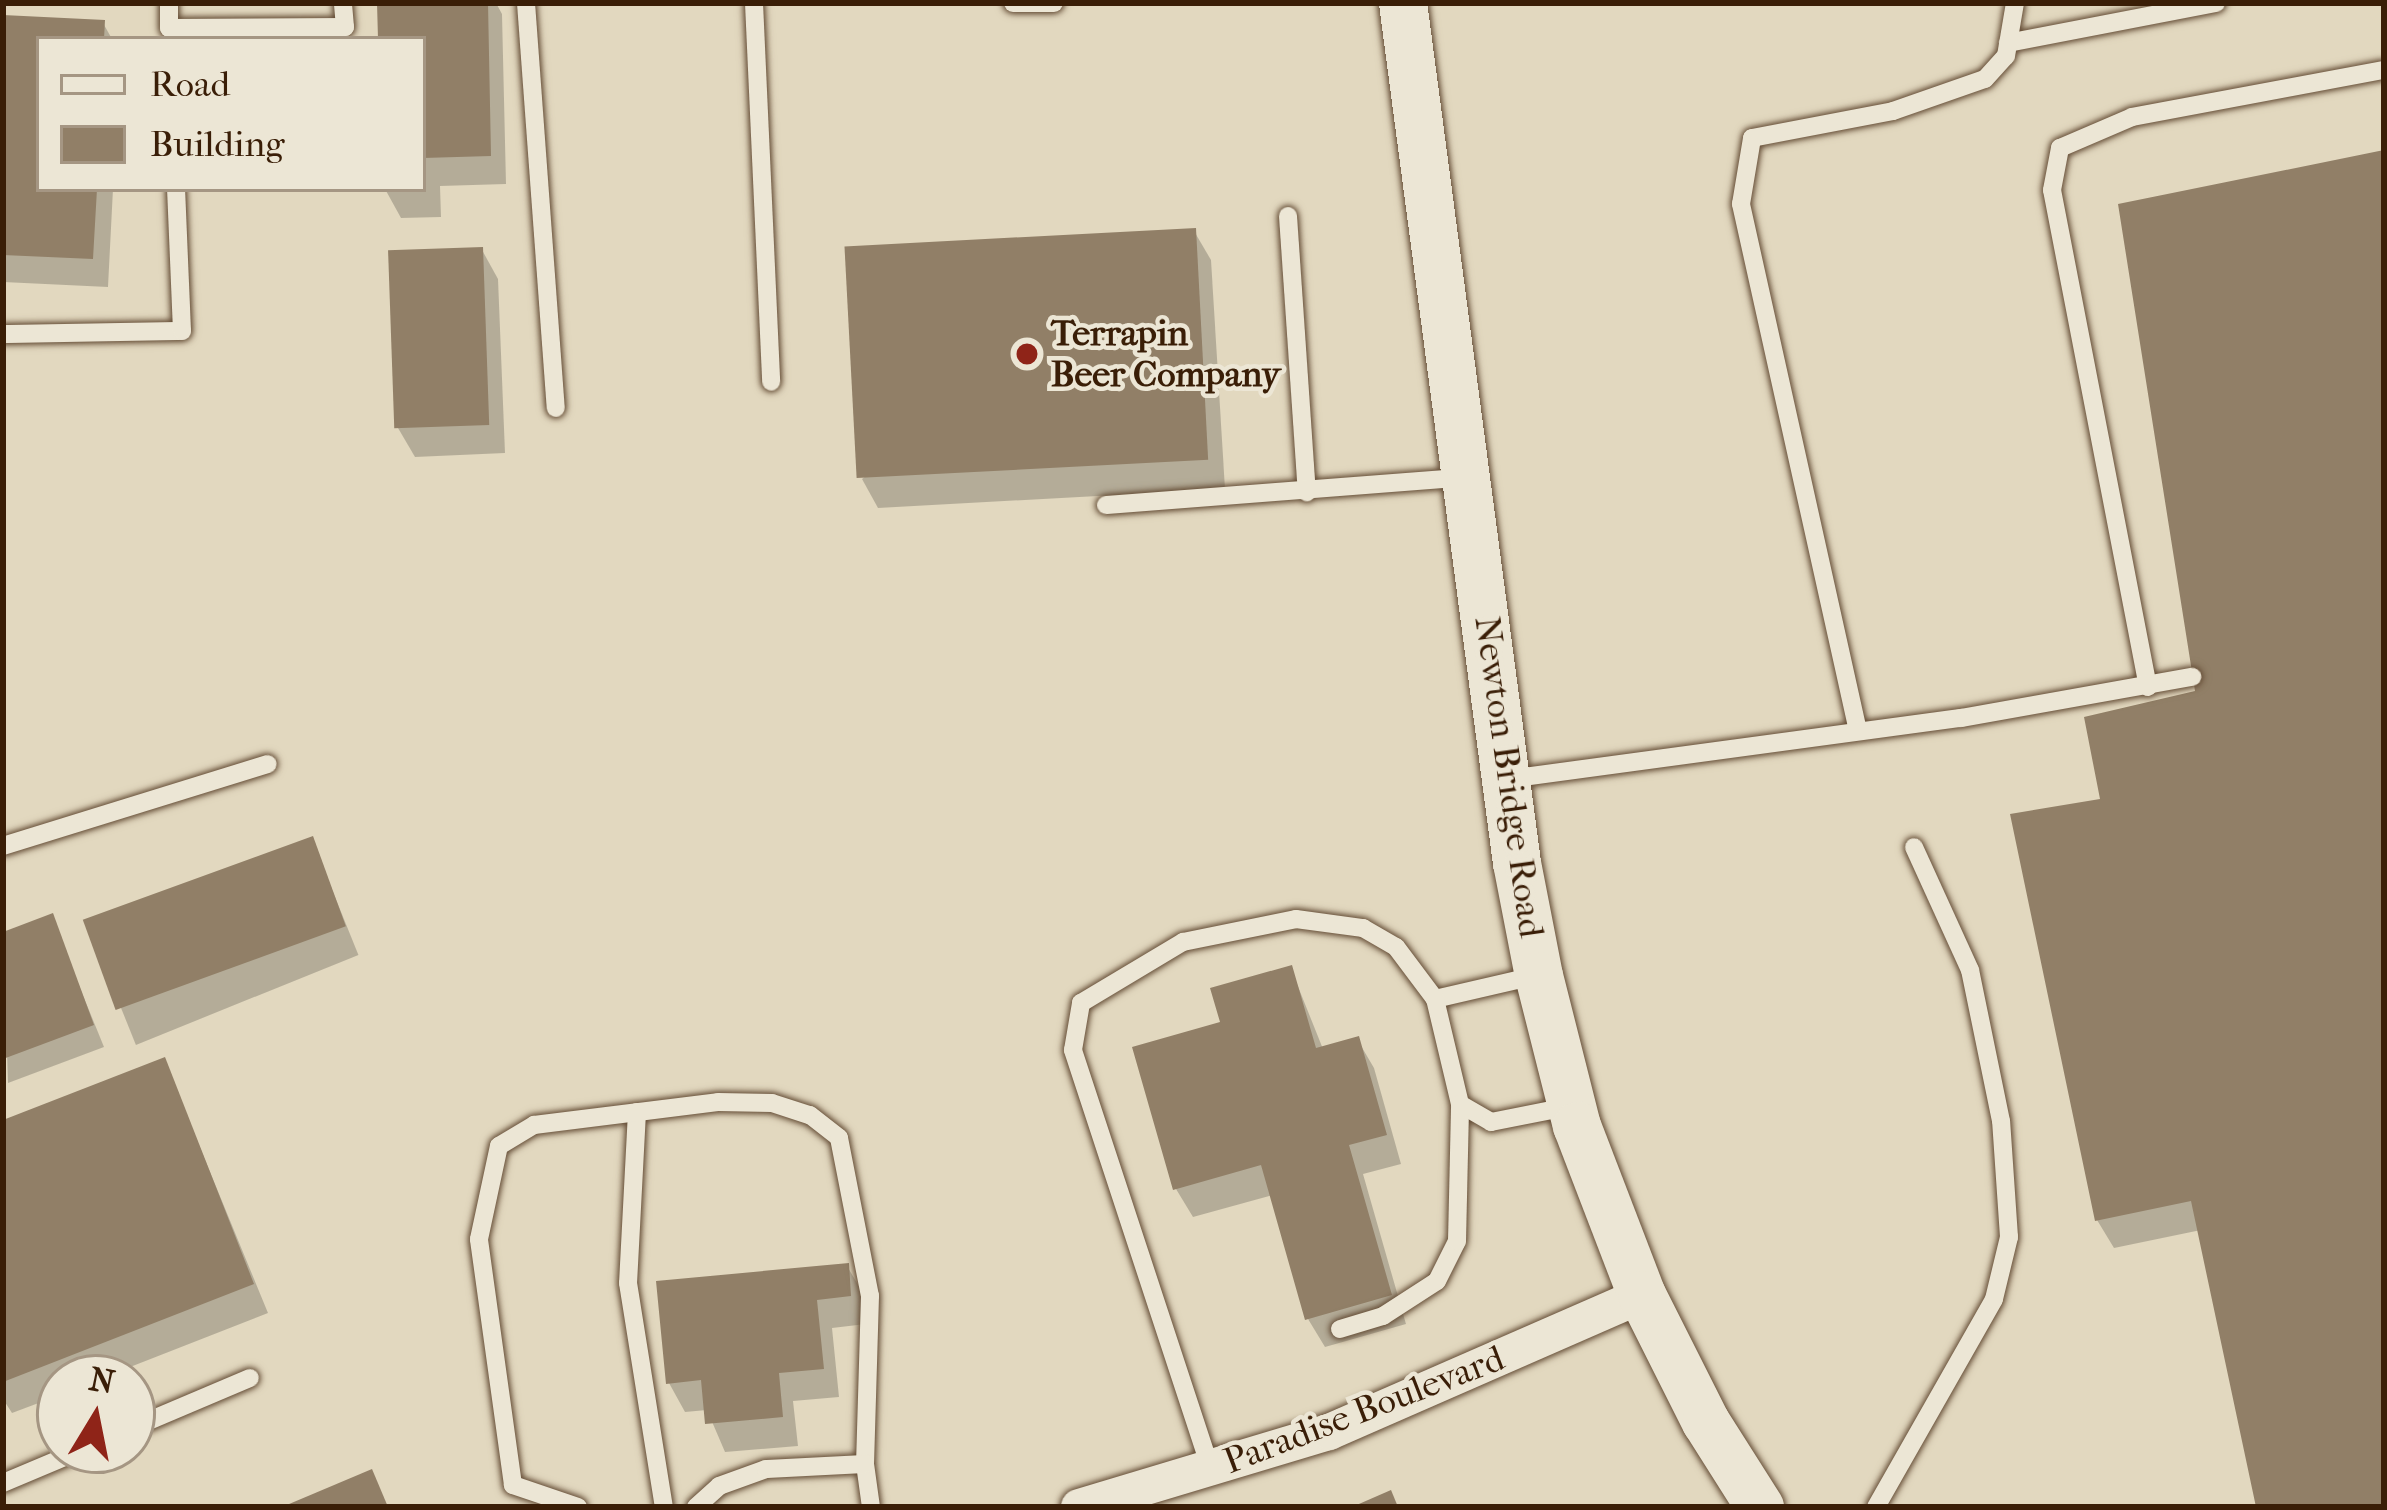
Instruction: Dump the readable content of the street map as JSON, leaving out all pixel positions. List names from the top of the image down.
{
  "streets": {
    "main road": ["Newton Bridge Road"],
    "street": ["Paradise Boulevard"]
  },
  "crossings": [
    ["Newton Bridge Road", "Paradise Boulevard"]
  ],
  "places": ["Terrapin Beer Company"],
  "legend": ["Road", "Building"],
  "north": "top"
}
